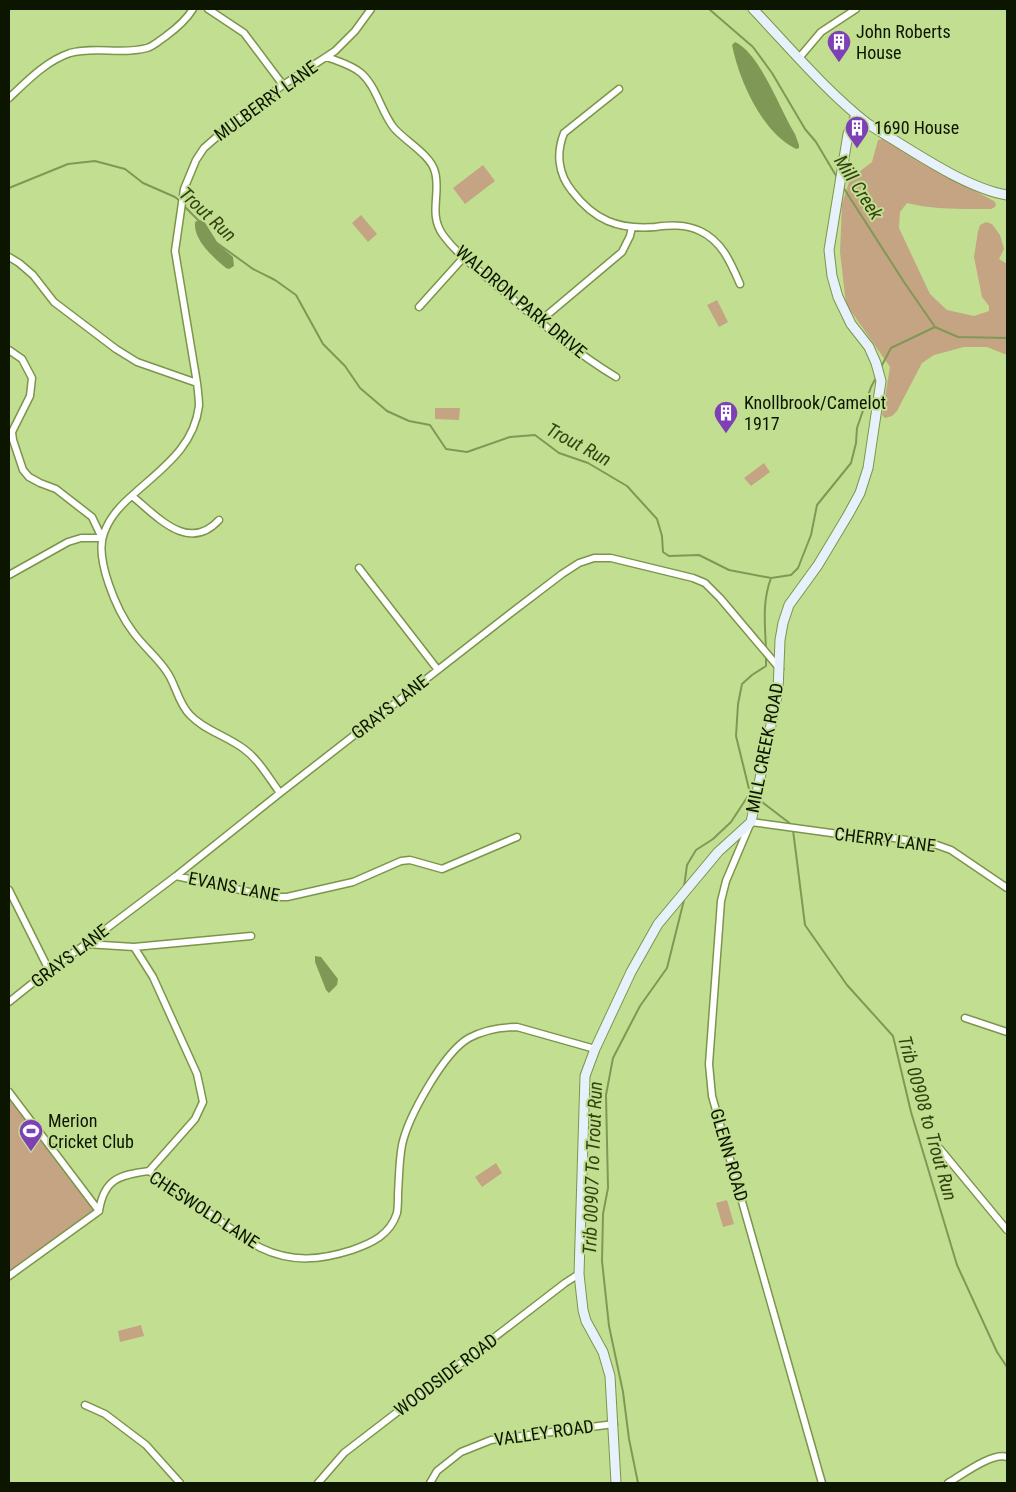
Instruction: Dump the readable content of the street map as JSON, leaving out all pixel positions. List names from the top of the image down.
{
  "streets": {
    "street": [
      "MULBERRY LANE",
      "WALDRON PARK DRIVE",
      "GRAYS LANE",
      "MILL CREEK ROAD",
      "CHERRY LANE",
      "EVANS LANE",
      "GLENN ROAD",
      "CHESWOLD LANE",
      "WOODSIDE ROAD",
      "VALLEY ROAD"
    ]
  },
  "crossings": [
    ["MULBERRY LANE", "WALDRON PARK DRIVE"],
    ["GRAYS LANE", "MILL CREEK ROAD"],
    ["GRAYS LANE", "EVANS LANE"],
    ["MILL CREEK ROAD", "CHERRY LANE"],
    ["MILL CREEK ROAD", "GLENN ROAD"],
    ["MILL CREEK ROAD", "CHESWOLD LANE"],
    ["MILL CREEK ROAD", "WOODSIDE ROAD"],
    ["MILL CREEK ROAD", "VALLEY ROAD"],
    ["CHERRY LANE", "GLENN ROAD"]
  ],
  "water": [
    "Mill Creek",
    "Trout Run",
    "Trib 00908 to Trout Run",
    "Trib 00907 To Trout Run"
  ],
  "places": {
    "building": ["John Roberts House", "1690 House", "Knollbrook/Camelot 1917"],
    "sports": ["Merion Cricket Club"]
  }
}
